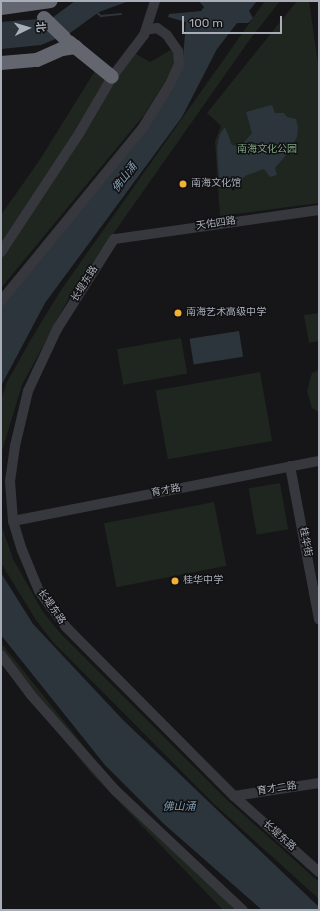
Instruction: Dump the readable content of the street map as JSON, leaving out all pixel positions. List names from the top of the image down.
{
  "streets": {
    "street": [
      "天佑四路",
      "长堤东路",
      "育才路",
      "桂华街",
      "育才二路"
    ]
  },
  "crossings": [
    ["天佑四路", "长堤东路"],
    ["长堤东路", "育才路"],
    ["长堤东路", "育才二路"],
    ["育才路", "桂华街"]
  ],
  "water": ["佛山涌"],
  "parks": ["南海文化公园"],
  "places": ["南海文化馆", "南海艺术高级中学", "桂华中学"],
  "scale_bar": "100 m",
  "north": "right"
}
